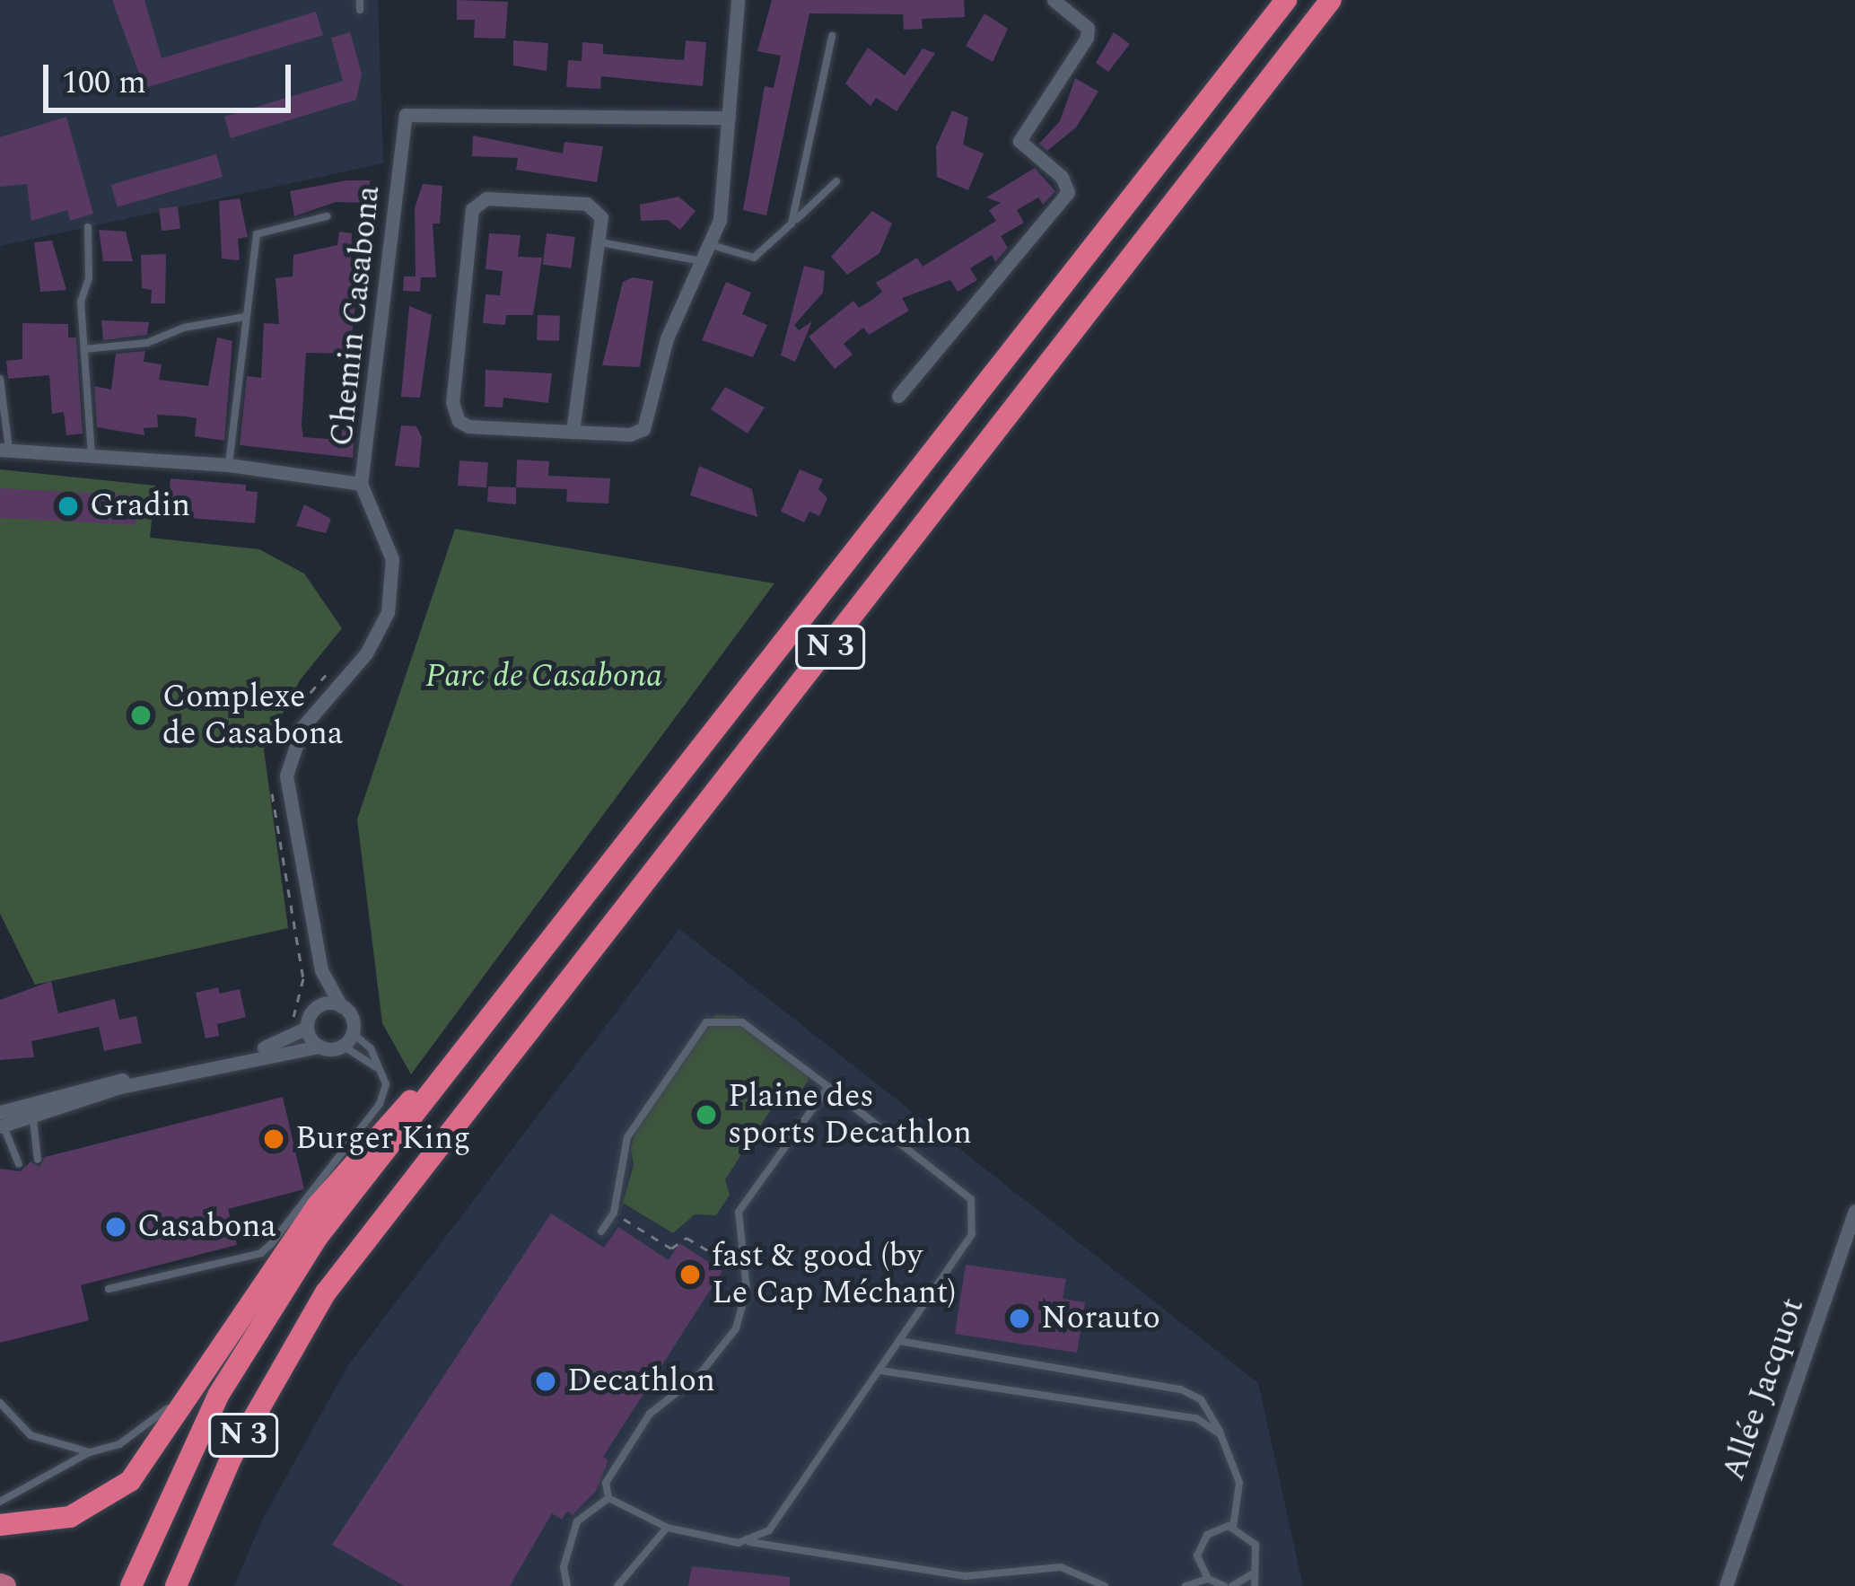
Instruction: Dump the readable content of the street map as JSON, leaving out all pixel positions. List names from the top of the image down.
{
  "streets": {
    "highway": ["N 3"],
    "street": ["Chemin Casabona", "Allée Jacquot"]
  },
  "parks": ["Parc de Casabona"],
  "places": [
    "Gradin",
    "Complexe de Casabona",
    "Plaine des sports Decathlon",
    "Burger King",
    "Casabona",
    "fast & good (by Le Cap Méchant)",
    "Norauto",
    "Decathlon"
  ],
  "scale_bar": "100 m"
}
